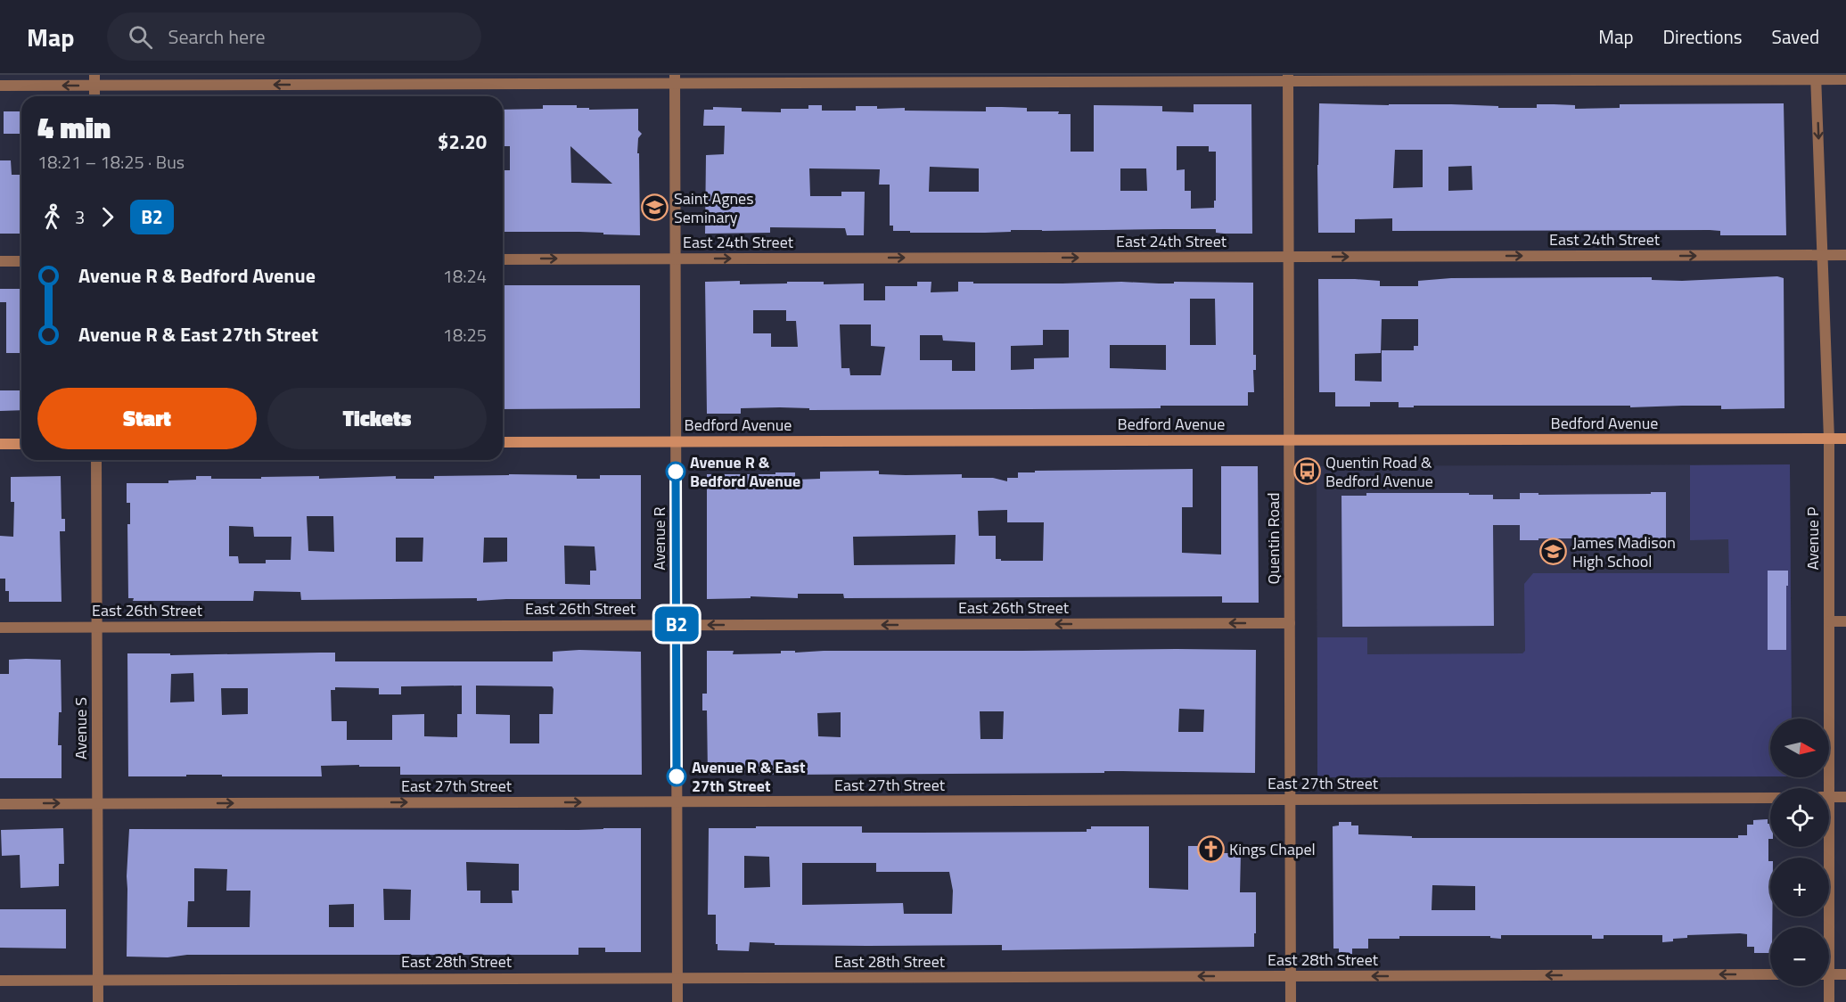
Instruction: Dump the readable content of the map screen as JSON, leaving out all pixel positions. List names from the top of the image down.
{
  "streets": {
    "main road": ["Bedford Avenue"],
    "street": [
      "East 24th Street",
      "Avenue R",
      "Quentin Road",
      "Avenue P",
      "East 26th Street",
      "Avenue S",
      "East 27th Street",
      "East 28th Street"
    ]
  },
  "crossings": [
    ["East 24th Street", "Avenue R"],
    ["East 24th Street", "Quentin Road"],
    ["East 24th Street", "Avenue P"],
    ["Bedford Avenue", "Avenue R"],
    ["Bedford Avenue", "Quentin Road"],
    ["Bedford Avenue", "Avenue P"],
    ["Avenue R", "East 26th Street"],
    ["Avenue R", "East 27th Street"],
    ["Avenue R", "East 28th Street"],
    ["Quentin Road", "East 26th Street"],
    ["Quentin Road", "East 27th Street"],
    ["Quentin Road", "East 28th Street"],
    ["East 26th Street", "Avenue S"],
    ["Avenue S", "East 27th Street"],
    ["Avenue S", "East 28th Street"]
  ],
  "one_way": [
    "East 24th Street",
    "East 26th Street",
    "East 27th Street",
    "East 28th Street"
  ],
  "places": {
    "school or university": ["Saint Agnes Seminary", "James Madison High School"],
    "other": ["Avenue R & Bedford Avenue", "Avenue R & East 27th Street"],
    "bus stop": ["Quentin Road & Bedford Avenue"],
    "church": ["Kings Chapel"]
  },
  "lines": ["bus line B2"],
  "north": "right",
  "page": {
    "header": "Map",
    "search": "Search here",
    "nav": ["Map", "Directions", "Saved"],
    "on_map": "B2",
    "heading": ["4 min", "18:21 – 18:25 · Bus", "$2.20"],
    "legs": ["3", "B2"],
    "list": [
      {
        "name": "Avenue R & Bedford Avenue",
        "value": "18:24"
      },
      {
        "name": "Avenue R & East 27th Street",
        "value": "18:25"
      }
    ],
    "buttons": ["Start", "Tickets"],
    "map_buttons": ["+", "−"]
  }
}
